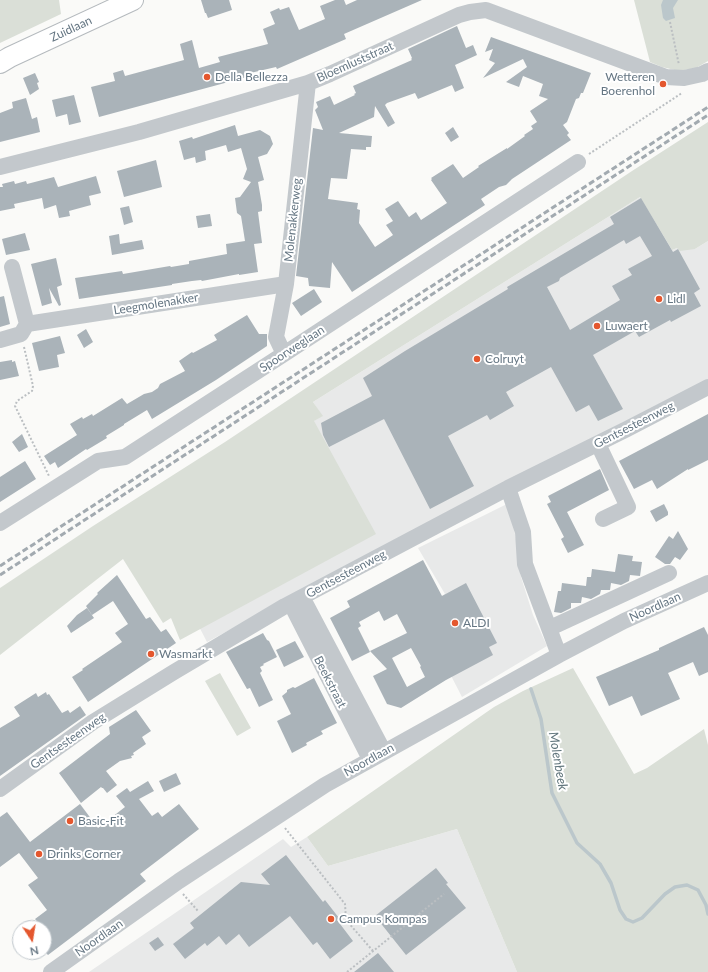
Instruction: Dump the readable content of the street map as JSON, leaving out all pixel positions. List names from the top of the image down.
{
  "streets": {
    "main road": ["Zuidlaan"],
    "street": [
      "Bloemluststraat",
      "Molenakkerweg",
      "Leegmolenakker",
      "Spoorweglaan",
      "Gentsesteenweg",
      "Noordlaan",
      "Beekstraat"
    ]
  },
  "crossings": [
    ["Bloemluststraat", "Molenakkerweg"],
    ["Molenakkerweg", "Leegmolenakker"],
    ["Molenakkerweg", "Spoorweglaan"],
    ["Gentsesteenweg", "Beekstraat"],
    ["Noordlaan", "Beekstraat"]
  ],
  "water": ["Molenbeek"],
  "places": [
    "Della Bellezza",
    "Wetteren Boerenhol",
    "Lidl",
    "Luwaert",
    "Colruyt",
    "ALDI",
    "Wasmarkt",
    "Basic-Fit",
    "Drinks Corner",
    "Campus Kompas"
  ],
  "north": "bottom"
}
